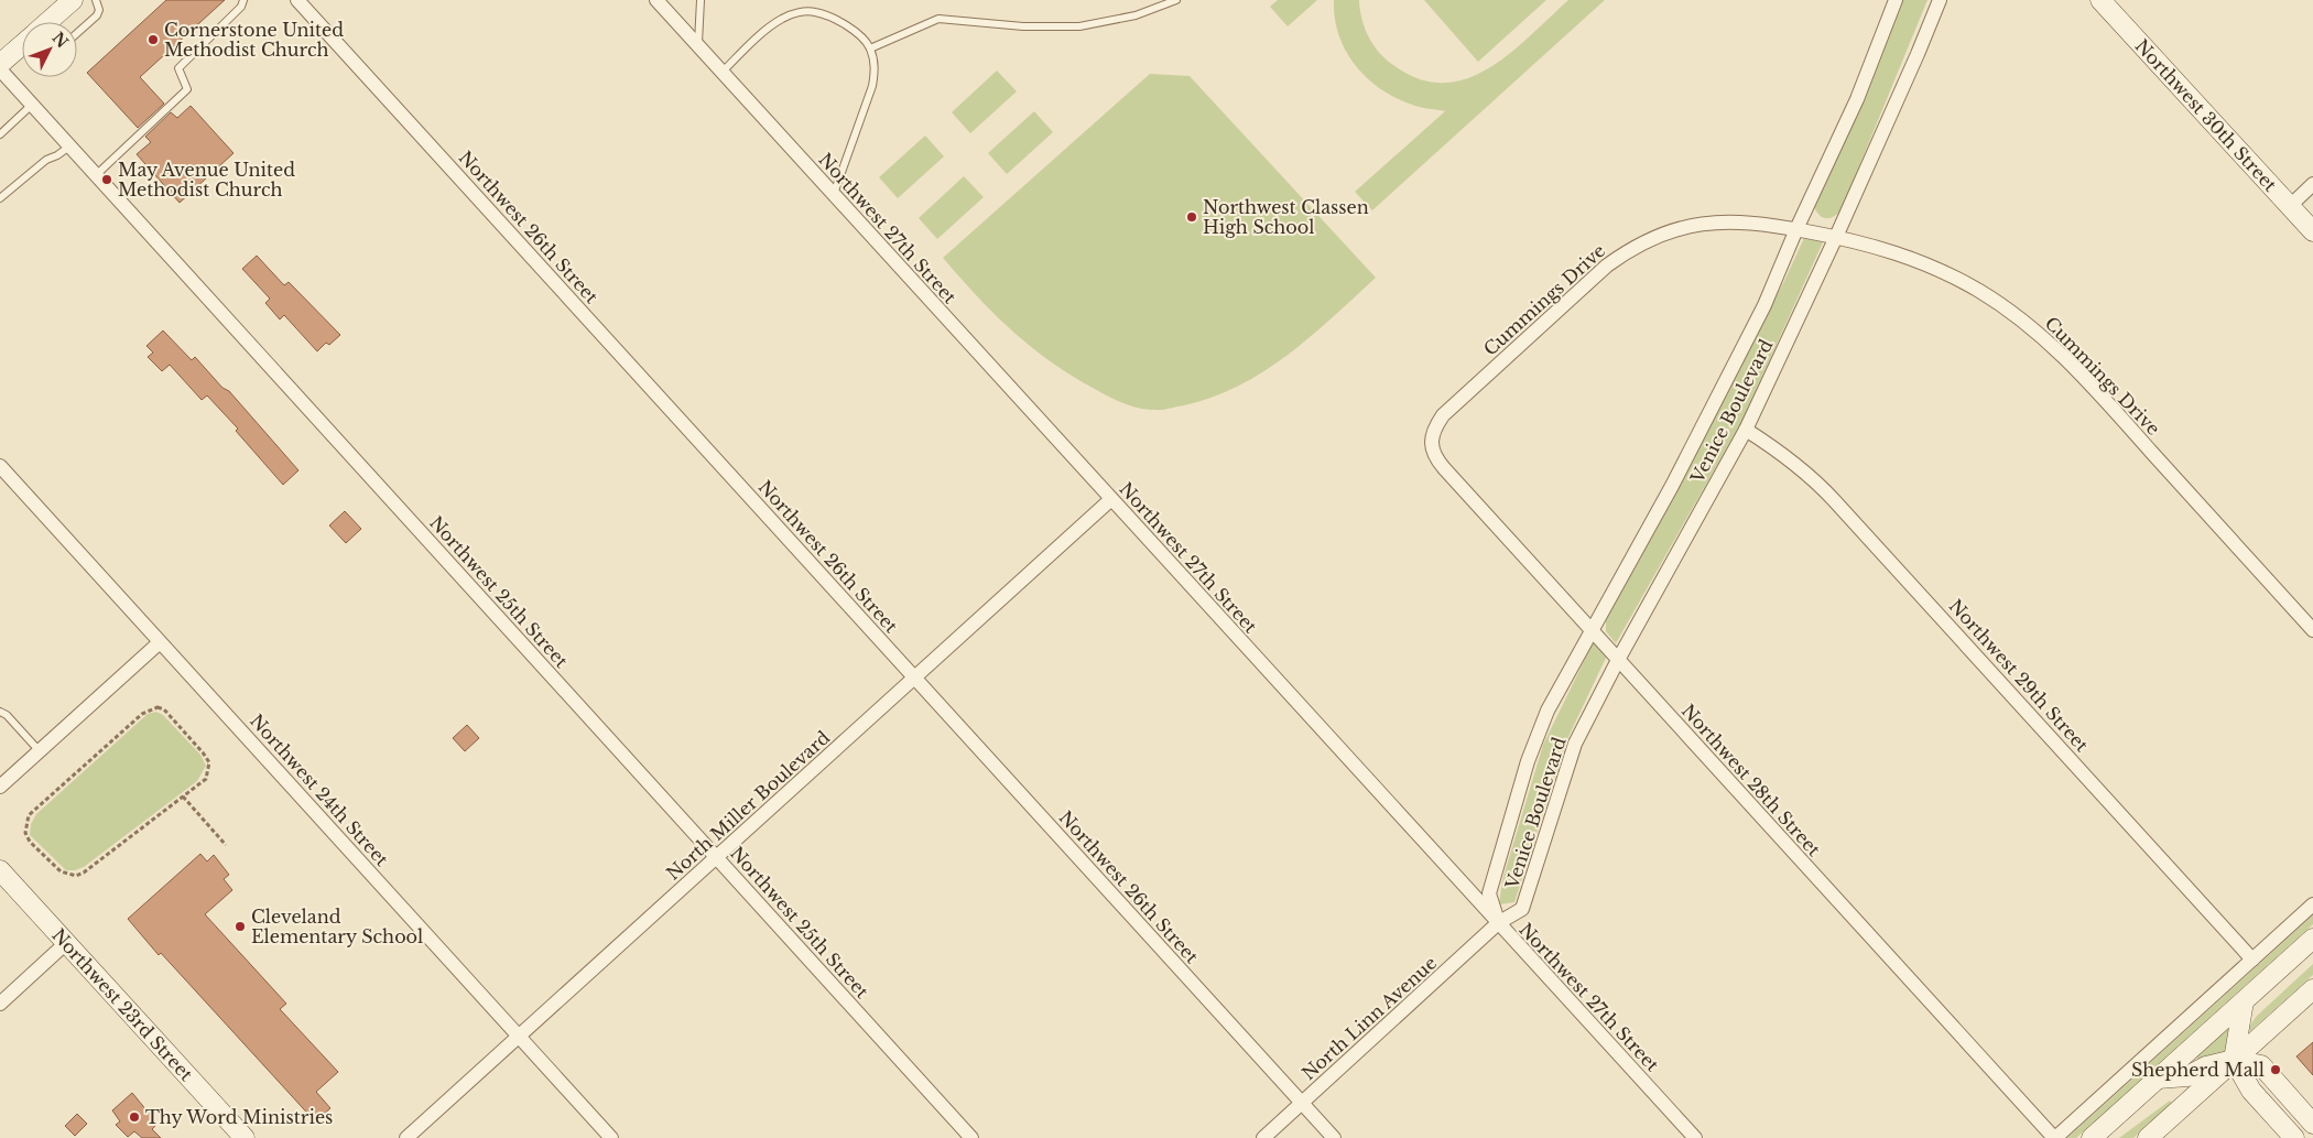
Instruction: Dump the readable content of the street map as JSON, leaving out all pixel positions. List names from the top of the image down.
{
  "streets": {
    "main road": ["Northwest 30th Street", "Northwest 23rd Street"],
    "street": [
      "Northwest 26th Street",
      "Northwest 27th Street",
      "Cummings Drive",
      "Venice Boulevard",
      "Northwest 25th Street",
      "Northwest 29th Street",
      "Northwest 28th Street",
      "Northwest 24th Street",
      "North Miller Boulevard",
      "North Linn Avenue"
    ]
  },
  "crossings": [
    ["Northwest 26th Street", "North Miller Boulevard"],
    ["Northwest 26th Street", "North Linn Avenue"],
    ["Northwest 27th Street", "Venice Boulevard"],
    ["Northwest 27th Street", "North Miller Boulevard"],
    ["Northwest 27th Street", "North Linn Avenue"],
    ["Cummings Drive", "Venice Boulevard"],
    ["Cummings Drive", "Northwest 28th Street"],
    ["Venice Boulevard", "Northwest 29th Street"],
    ["Venice Boulevard", "Northwest 28th Street"],
    ["Venice Boulevard", "North Linn Avenue"],
    ["Northwest 25th Street", "North Miller Boulevard"],
    ["Northwest 24th Street", "North Miller Boulevard"]
  ],
  "places": [
    "Cornerstone United Methodist Church",
    "May Avenue United Methodist Church",
    "Northwest Classen High School",
    "Cleveland Elementary School",
    "Shepherd Mall",
    "Thy Word Ministries"
  ],
  "north": "top right"
}
